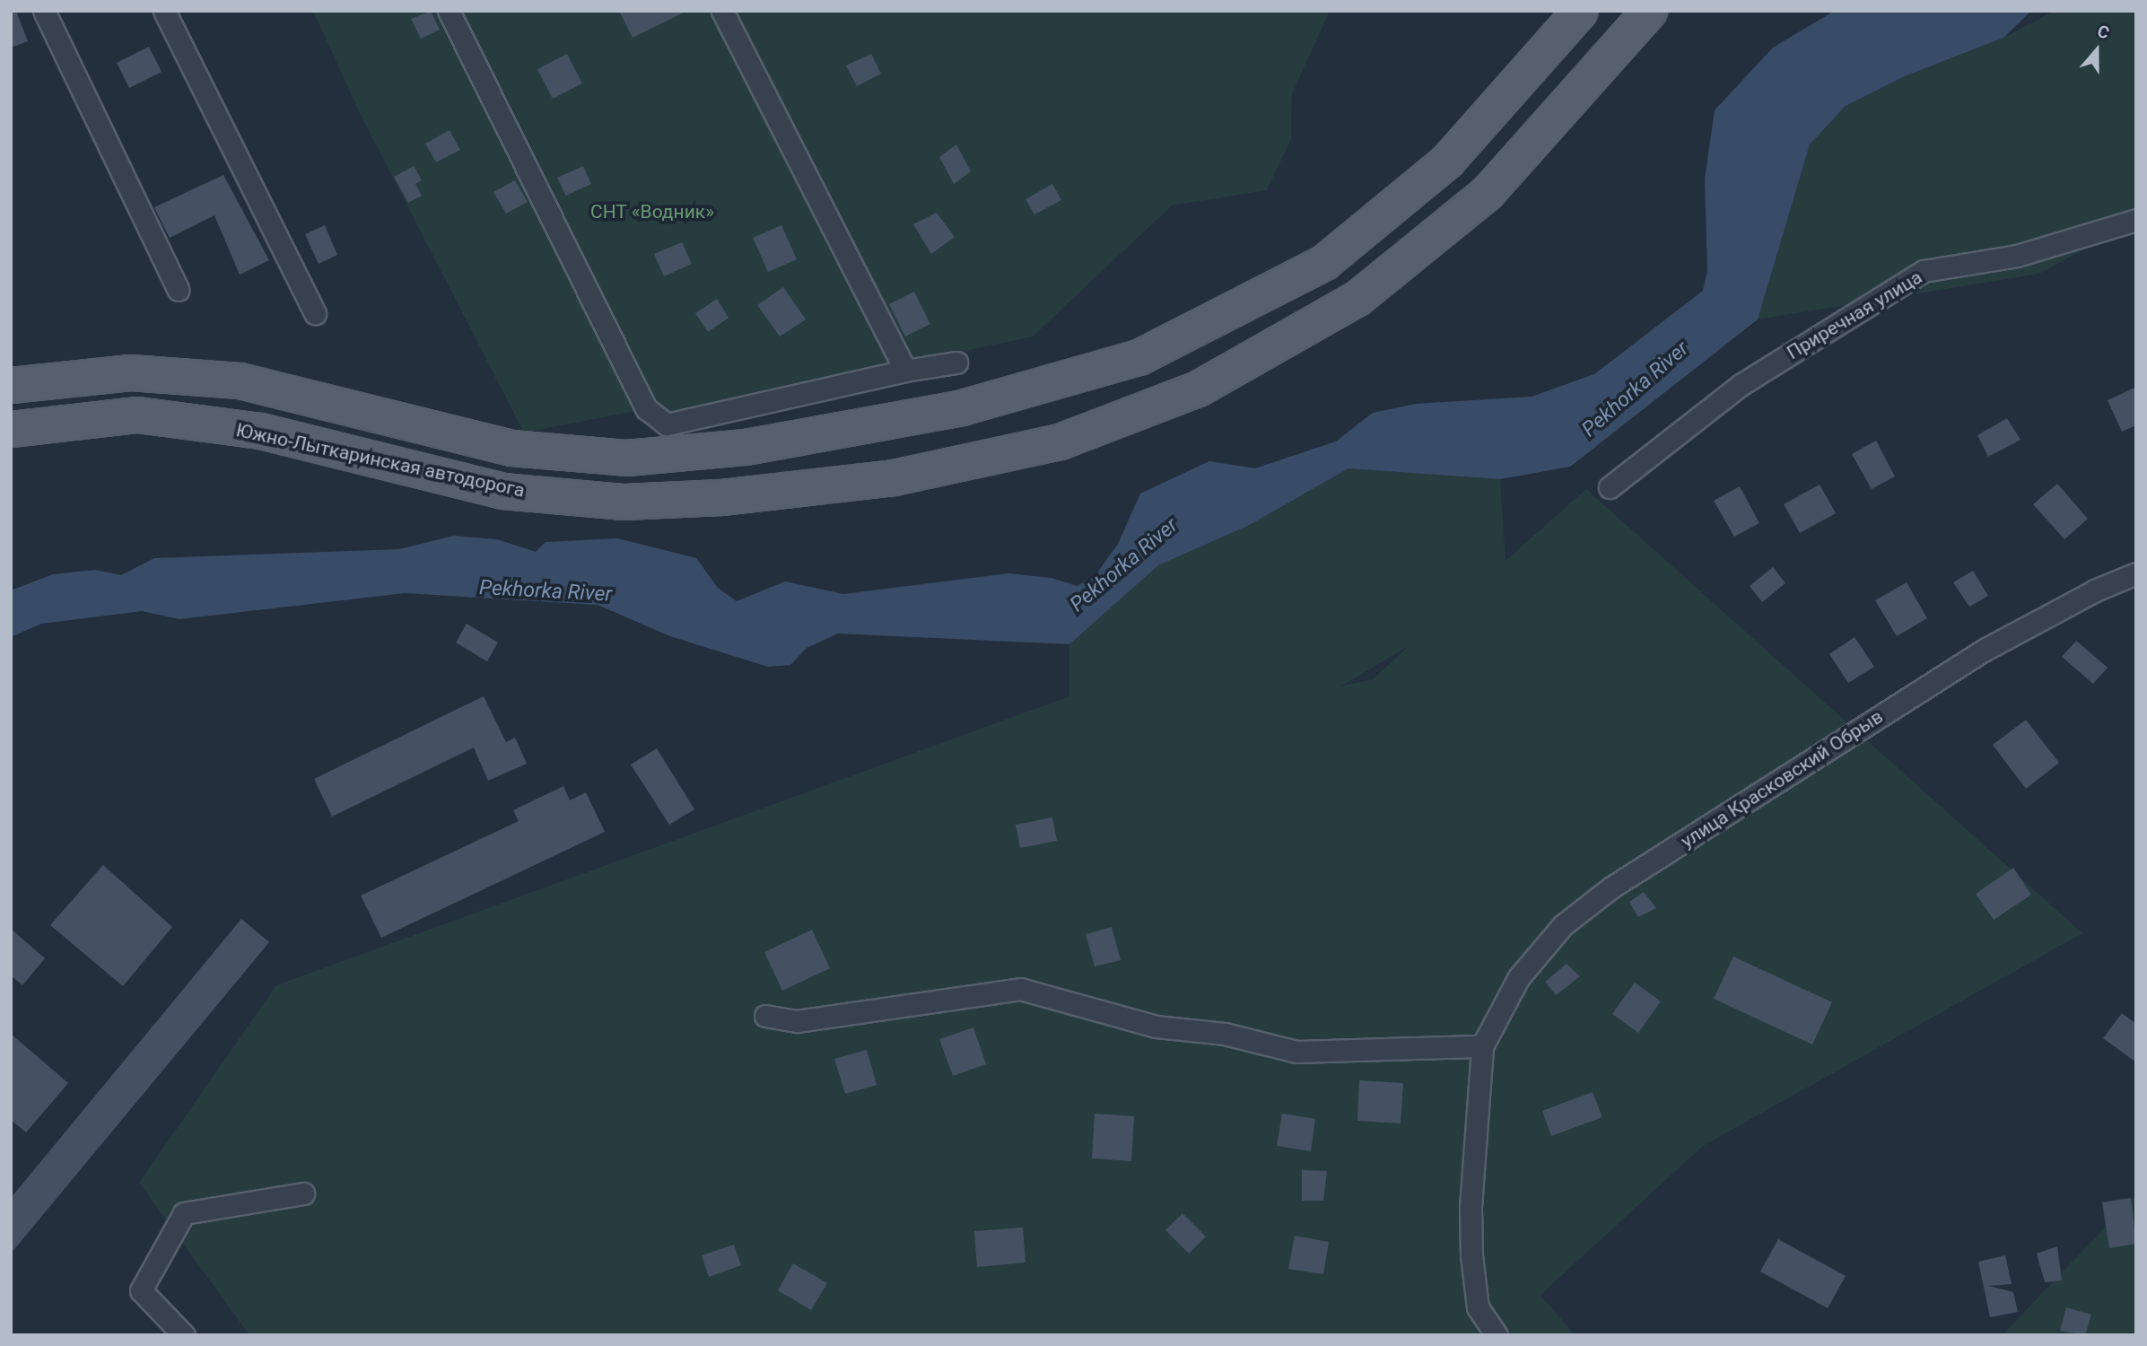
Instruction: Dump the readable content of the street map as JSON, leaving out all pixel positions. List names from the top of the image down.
{
  "streets": {
    "main road": ["Южно-Лыткаринская автодорога"],
    "street": ["Приречная улица", "улица Красковский Обрыв"]
  },
  "water": ["Pekhorka River"],
  "parks": ["СНТ «Водник»"],
  "north": "top"
}
